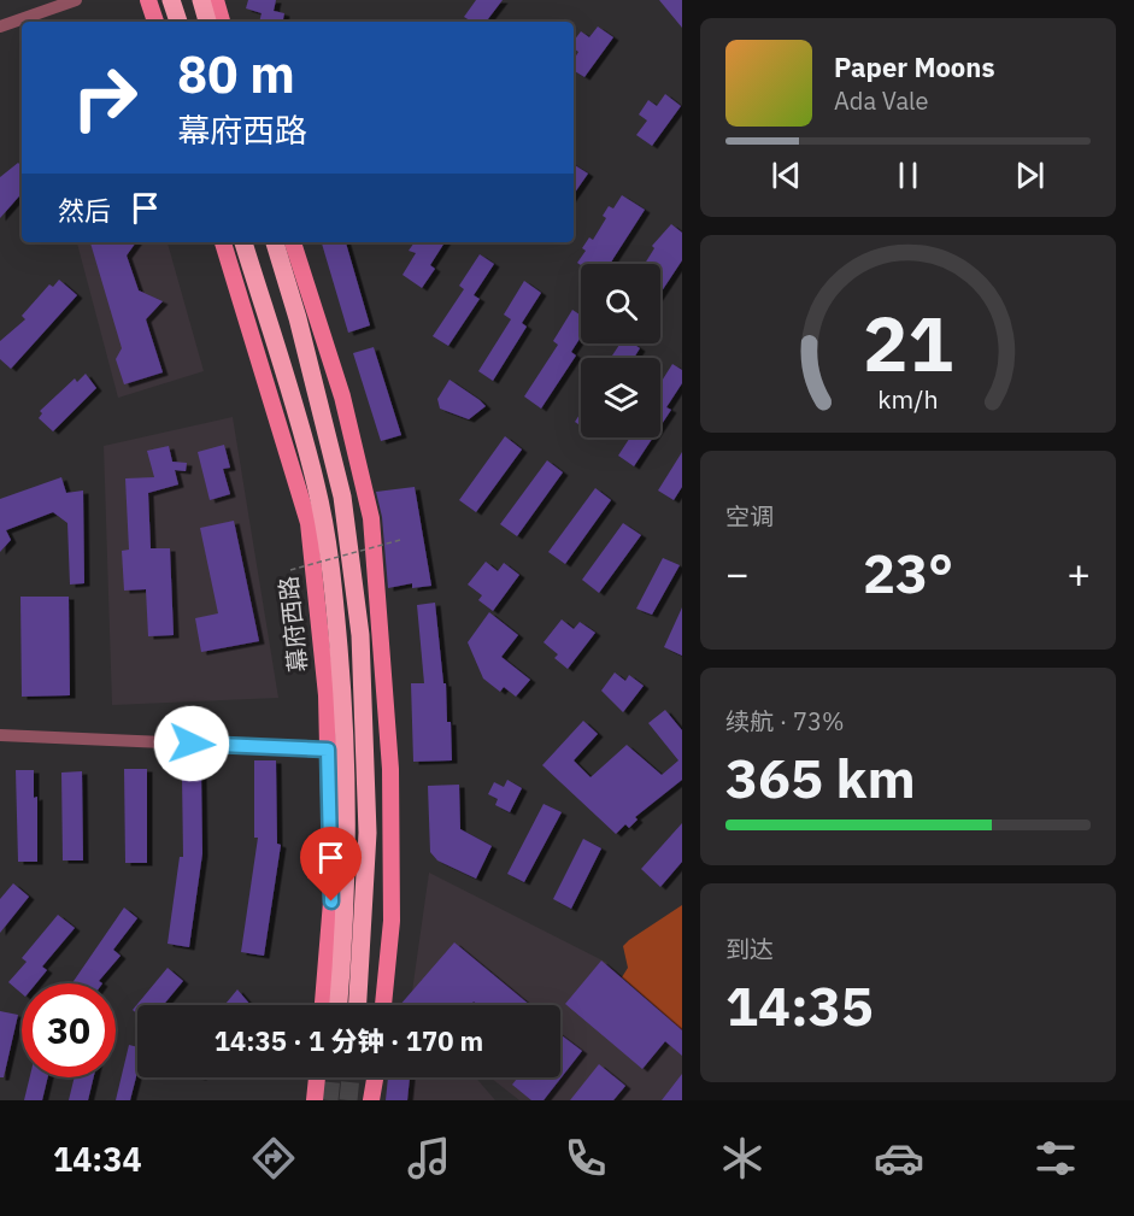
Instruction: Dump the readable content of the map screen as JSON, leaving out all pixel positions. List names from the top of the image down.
{
  "streets": {
    "highway": ["幕府西路"]
  },
  "page": {
    "turn": ["80 m", "幕府西路"],
    "song": ["Paper Moons", "Ada Vale"],
    "then": "然后",
    "tile": [
      "空调",
      ["续航 · 73%", "365 km"],
      ["到达", "14:35"]
    ],
    "heat": ["−", "23°", "+"],
    "limit": "30",
    "trip": "14:35 · 1 分钟 · 170 m",
    "tabs": "14:34",
    "gauge": ["21", "km/h"]
  }
}
